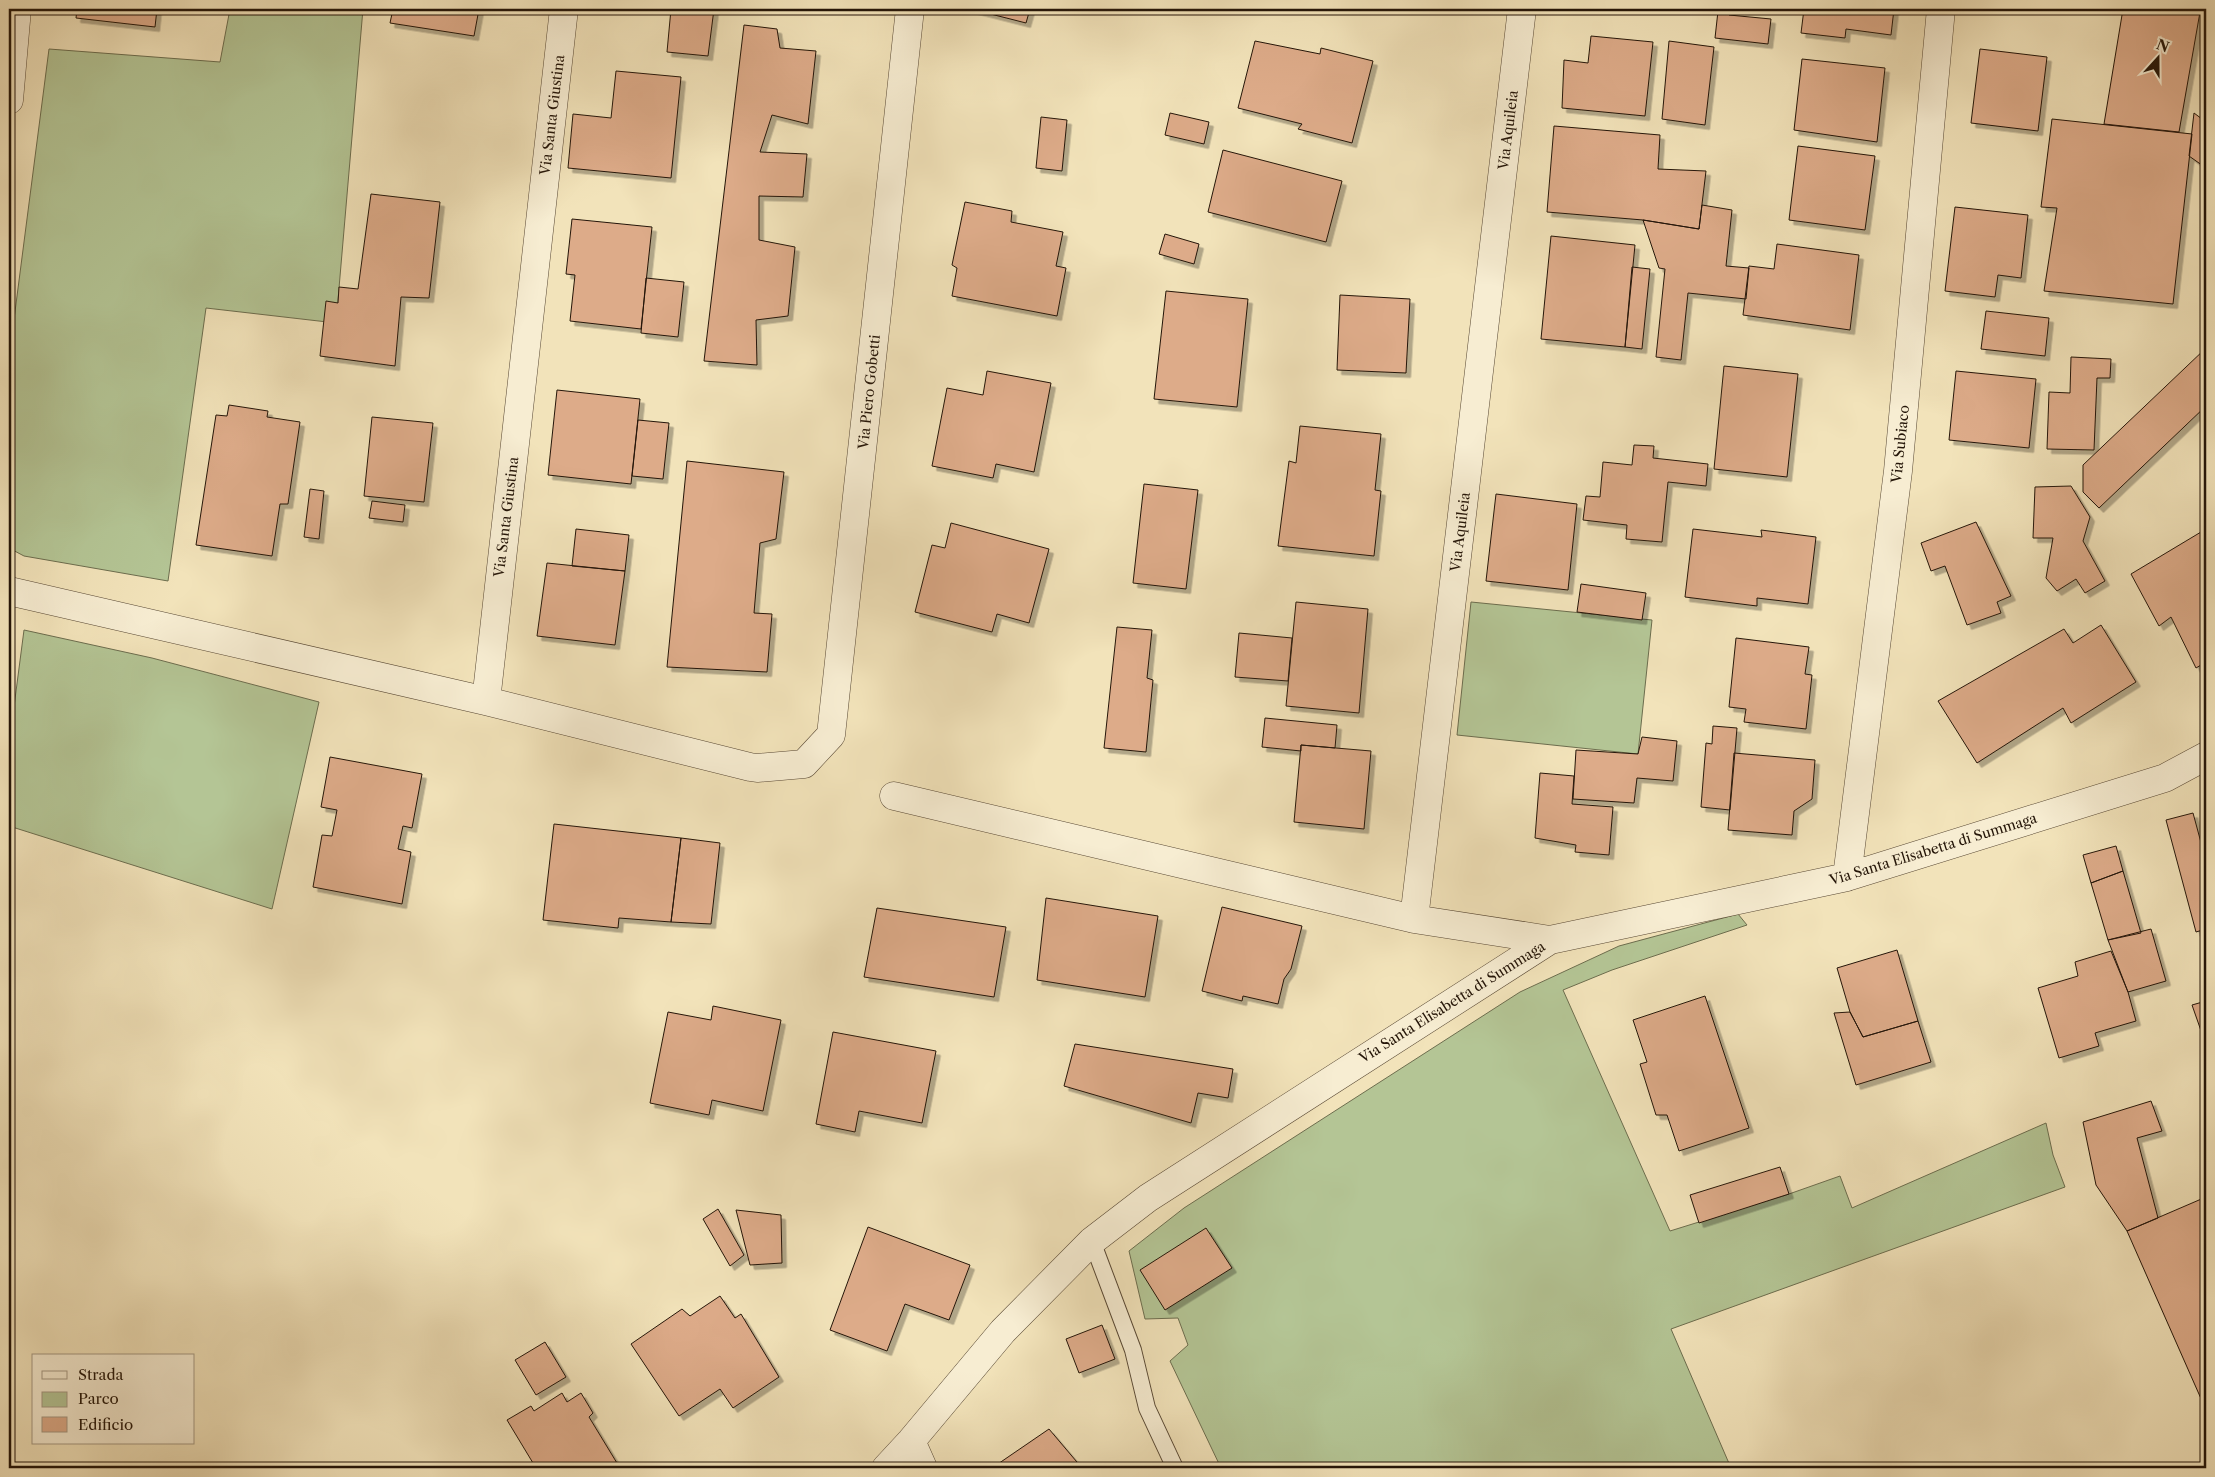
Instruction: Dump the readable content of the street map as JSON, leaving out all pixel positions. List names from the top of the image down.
{
  "streets": {
    "street": [
      "Via Santa Giustina",
      "Via Aquileia",
      "Via Piero Gobetti",
      "Via Subiaco",
      "Via Santa Elisabetta di Summaga"
    ]
  },
  "crossings": [
    ["Via Santa Giustina", "Via Piero Gobetti"],
    ["Via Subiaco", "Via Santa Elisabetta di Summaga"]
  ],
  "legend": ["Strada", "Parco", "Edificio"],
  "north": "top"
}
